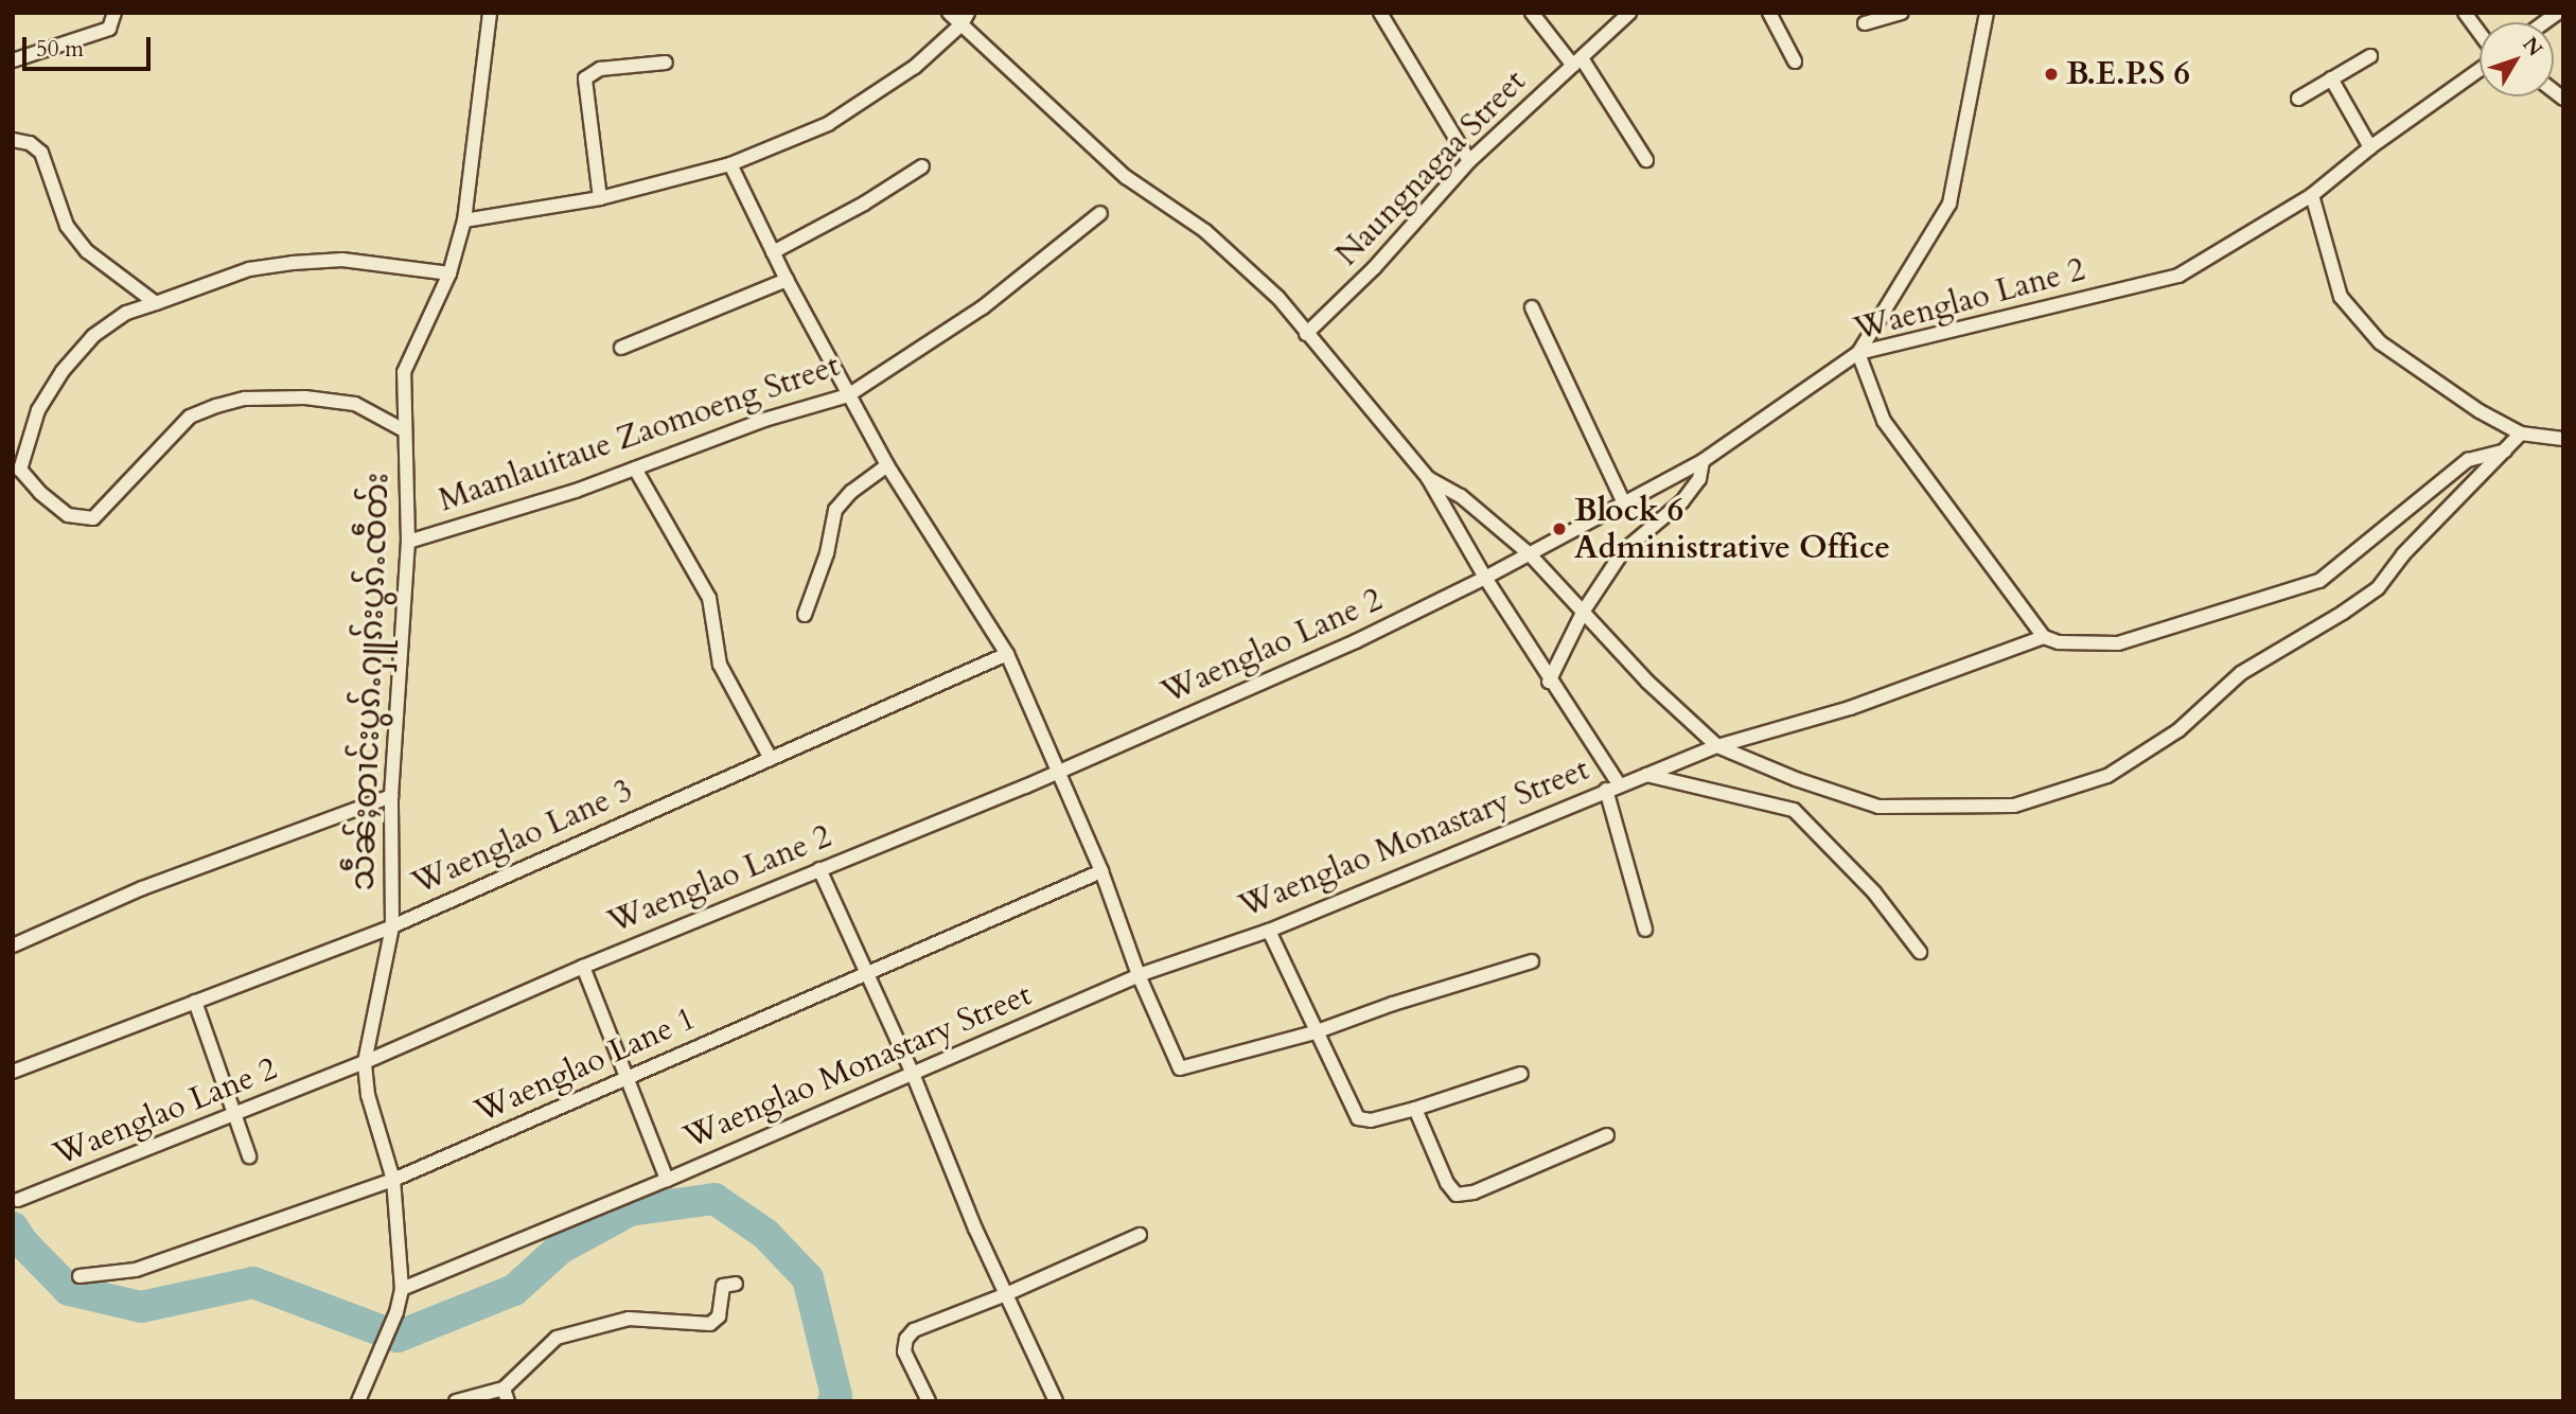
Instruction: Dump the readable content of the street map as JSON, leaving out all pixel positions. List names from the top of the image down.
{
  "streets": {
    "street": [
      "Naungnagaa Street",
      "Waenglao Lane 2",
      "Maanlauitaue Zaomoeng Street",
      "သဵၼ်ႈတၢင်းပွၵ်ႉႁူၵ်းပွၵ်ႉၸဵတ်း",
      "Waenglao Lane 3",
      "Waenglao Monastary Street",
      "Waenglao Lane 1"
    ]
  },
  "crossings": [
    ["Naungnagaa Street", "Waenglao Monastary Street"],
    ["Waenglao Lane 2", "သဵၼ်ႈတၢင်းပွၵ်ႉႁူၵ်းပွၵ်ႉၸဵတ်း"],
    ["Waenglao Lane 2", "Waenglao Monastary Street"],
    ["Maanlauitaue Zaomoeng Street", "သဵၼ်ႈတၢင်းပွၵ်ႉႁူၵ်းပွၵ်ႉၸဵတ်း"],
    ["သဵၼ်ႈတၢင်းပွၵ်ႉႁူၵ်းပွၵ်ႉၸဵတ်း", "Waenglao Lane 3"],
    ["သဵၼ်ႈတၢင်းပွၵ်ႉႁူၵ်းပွၵ်ႉၸဵတ်း", "Waenglao Monastary Street"],
    ["သဵၼ်ႈတၢင်းပွၵ်ႉႁူၵ်းပွၵ်ႉၸဵတ်း", "Waenglao Lane 1"]
  ],
  "places": ["B.E.P.S 6", "Block 6 Administrative Office"],
  "scale_bar": "50 m",
  "north": "top right"
}
